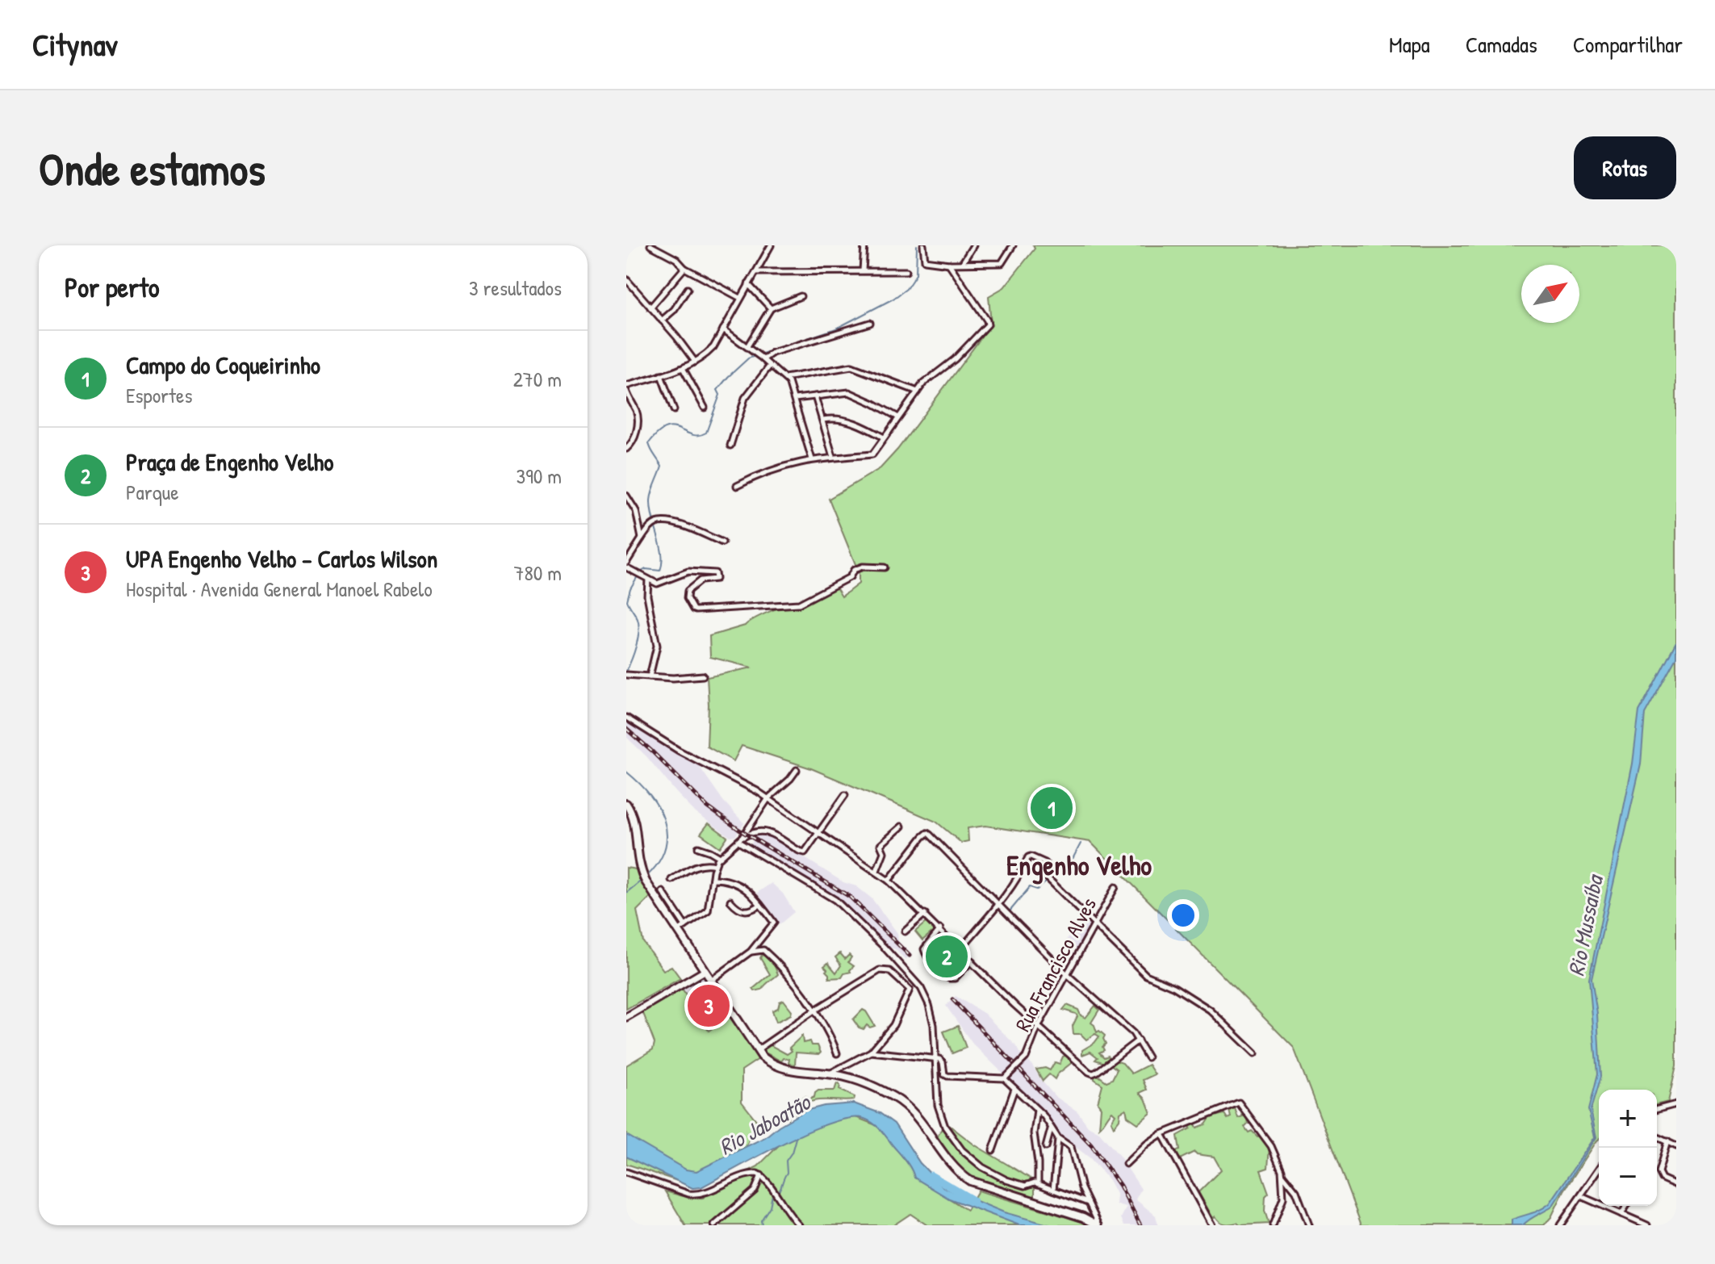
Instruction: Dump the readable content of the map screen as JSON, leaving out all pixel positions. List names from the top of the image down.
{
  "streets": {
    "street": ["Rua Francisco Alves"]
  },
  "districts": ["Engenho Velho"],
  "water": ["Rio Mussaíba", "Rio Jaboatão"],
  "north": "top right",
  "page": {
    "header": "Citynav",
    "nav": ["Mapa", "Camadas", "Compartilhar"],
    "buttons": "Rotas",
    "title": "Onde estamos",
    "heading": ["Por perto", "3 resultados"],
    "list": [
      {
        "mark": "1",
        "name": "Campo do Coqueirinho",
        "note": "Esportes",
        "value": "270 m"
      },
      {
        "mark": "2",
        "name": "Praça de Engenho Velho",
        "note": "Parque",
        "value": "390 m"
      },
      {
        "mark": "3",
        "name": "UPA Engenho Velho – Carlos Wilson",
        "note": "Hospital · Avenida General Manoel Rabelo",
        "value": "780 m"
      }
    ],
    "pins": ["1", "2", "3"],
    "map_buttons": ["+", "−"]
  }
}
